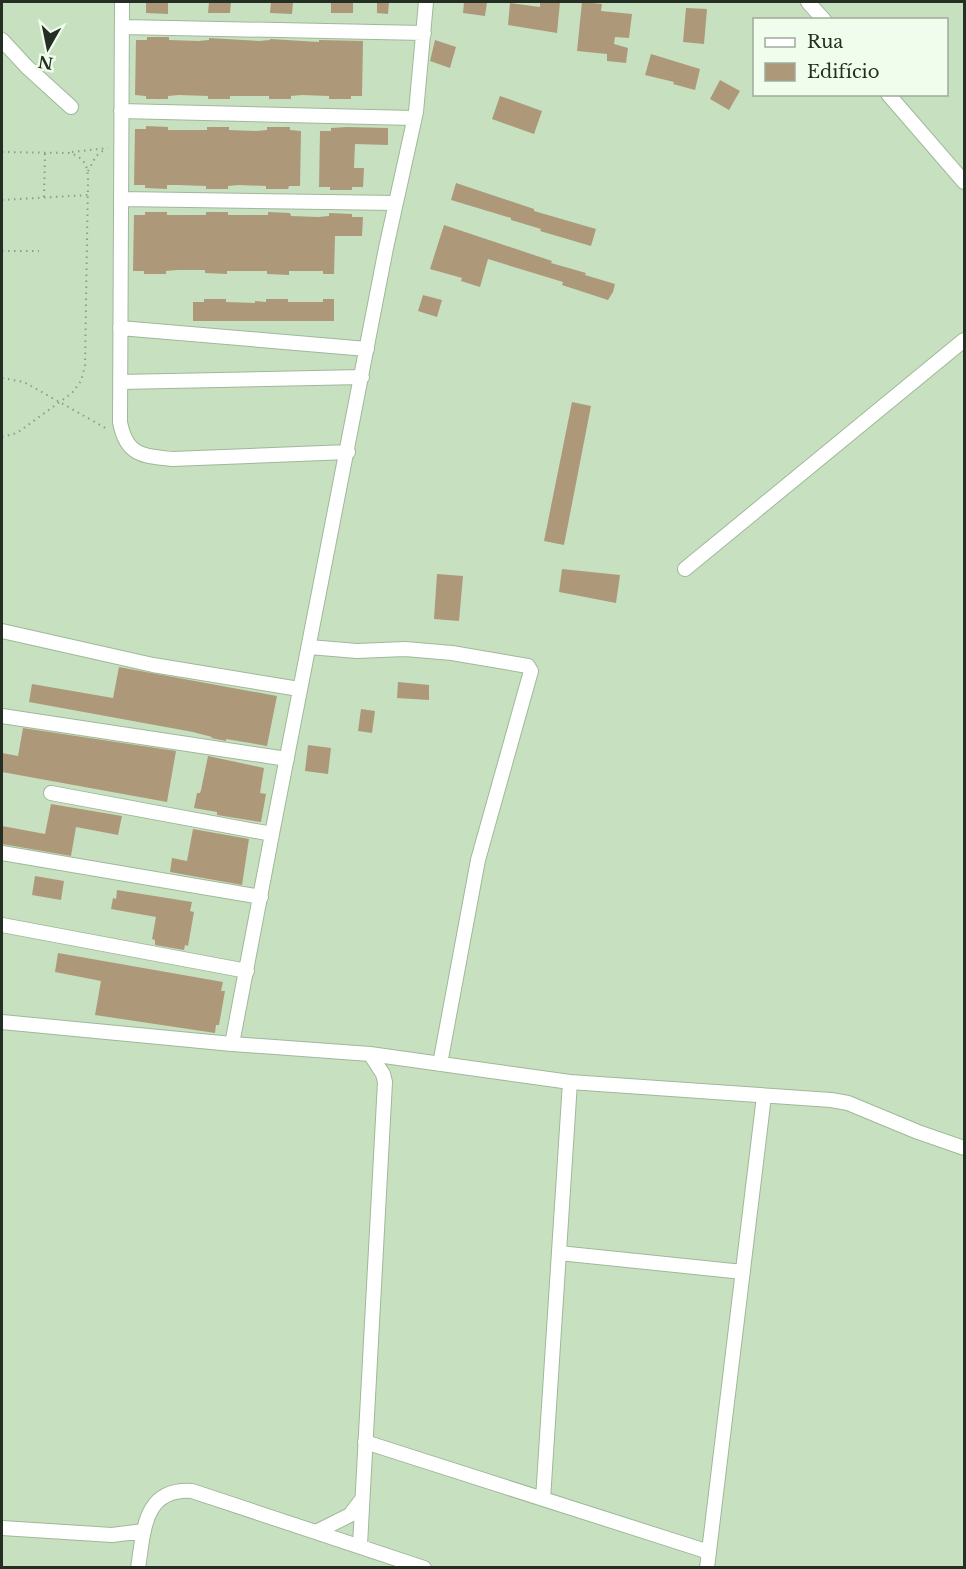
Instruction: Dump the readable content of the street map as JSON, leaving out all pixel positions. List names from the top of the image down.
{
  "legend": ["Rua", "Edifício"],
  "north": "bottom"
}
